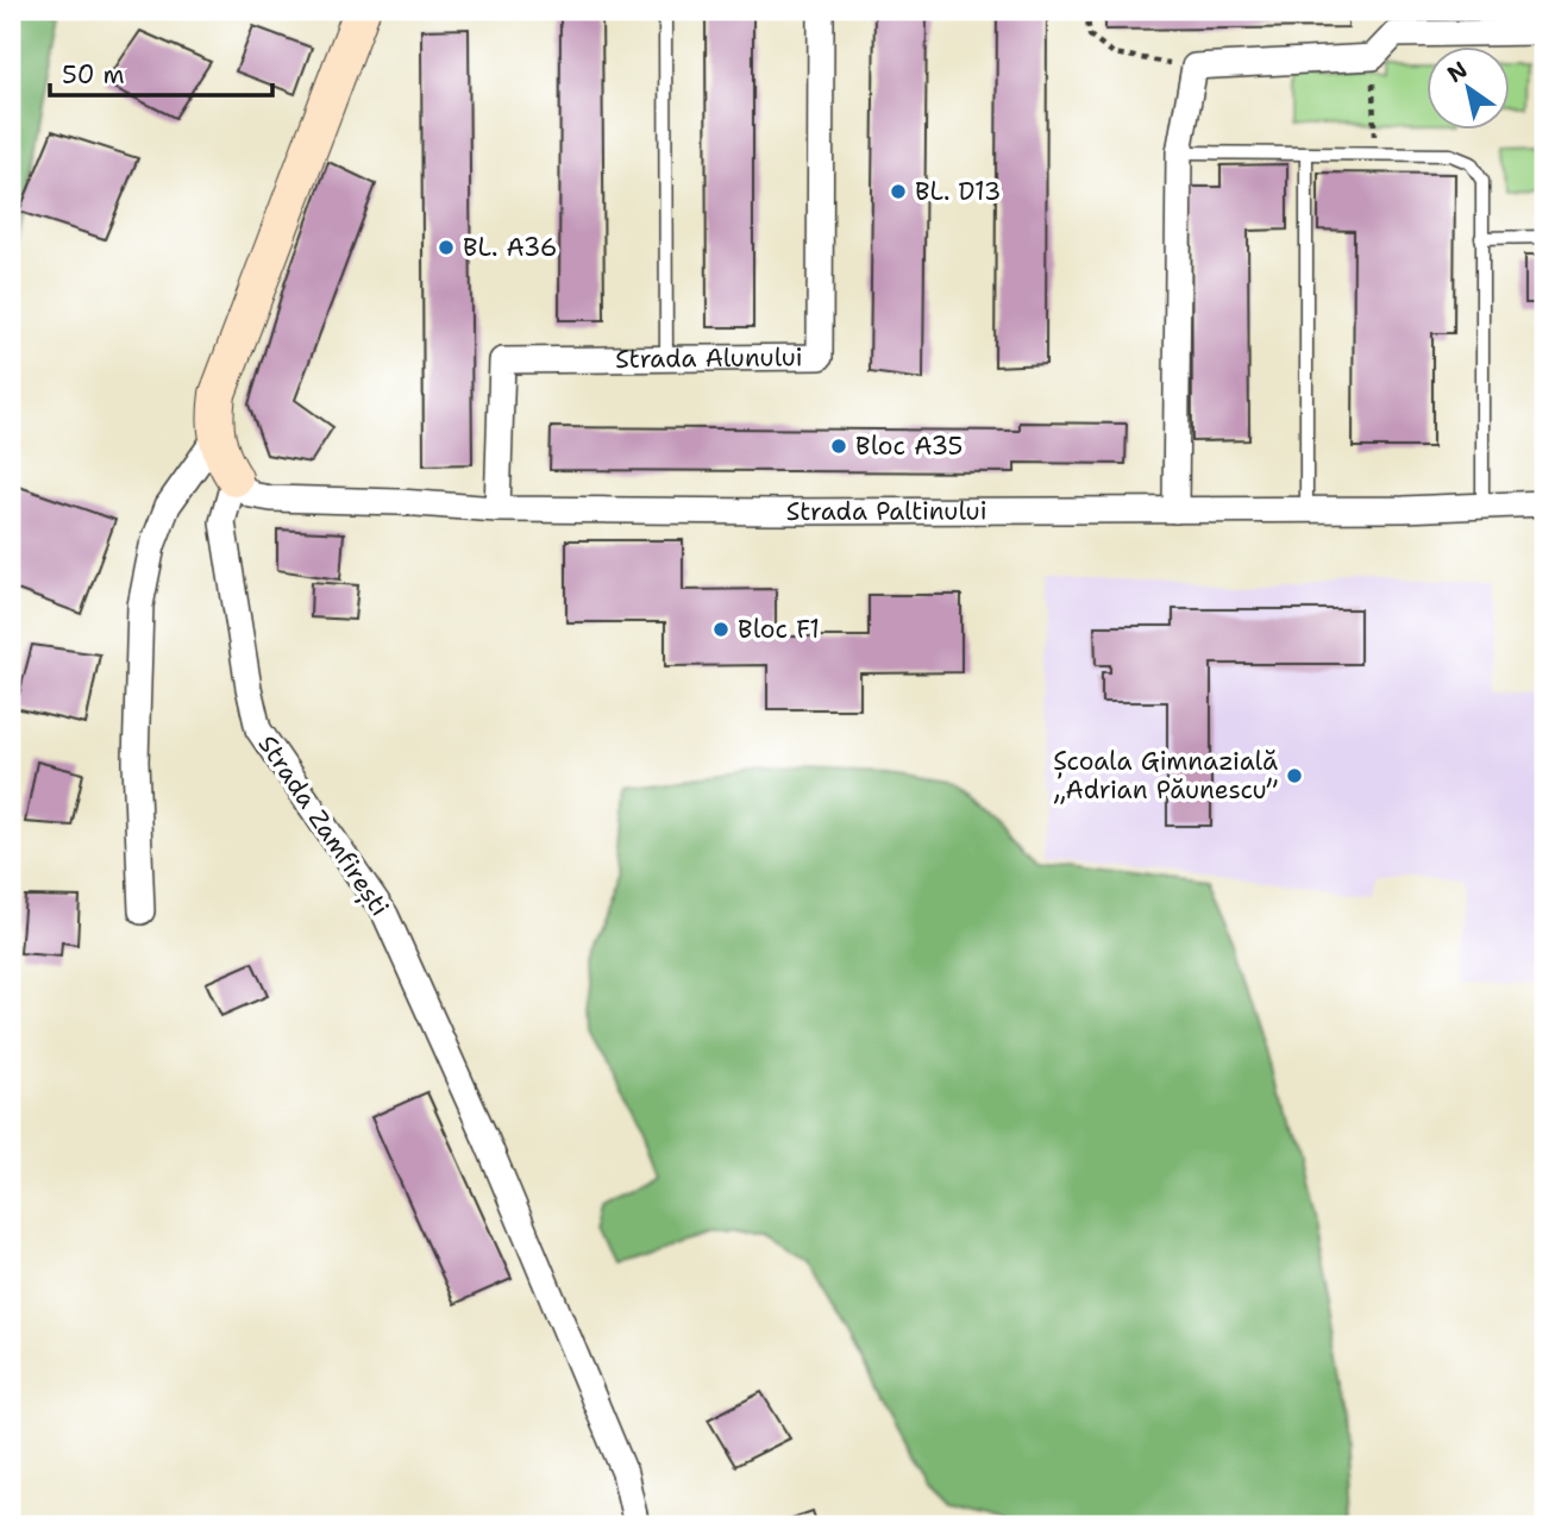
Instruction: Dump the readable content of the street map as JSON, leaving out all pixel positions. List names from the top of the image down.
{
  "streets": {
    "street": ["Strada Alunului", "Strada Paltinului", "Strada Zamfirești"]
  },
  "crossings": [
    ["Strada Alunului", "Strada Paltinului"],
    ["Strada Paltinului", "Strada Zamfirești"]
  ],
  "places": [
    "BL. D13",
    "BL. A36",
    "Bloc A35",
    "Bloc F1",
    "Școala Gimnazială „Adrian Păunescu”"
  ],
  "scale_bar": "50 m",
  "north": "top left"
}
